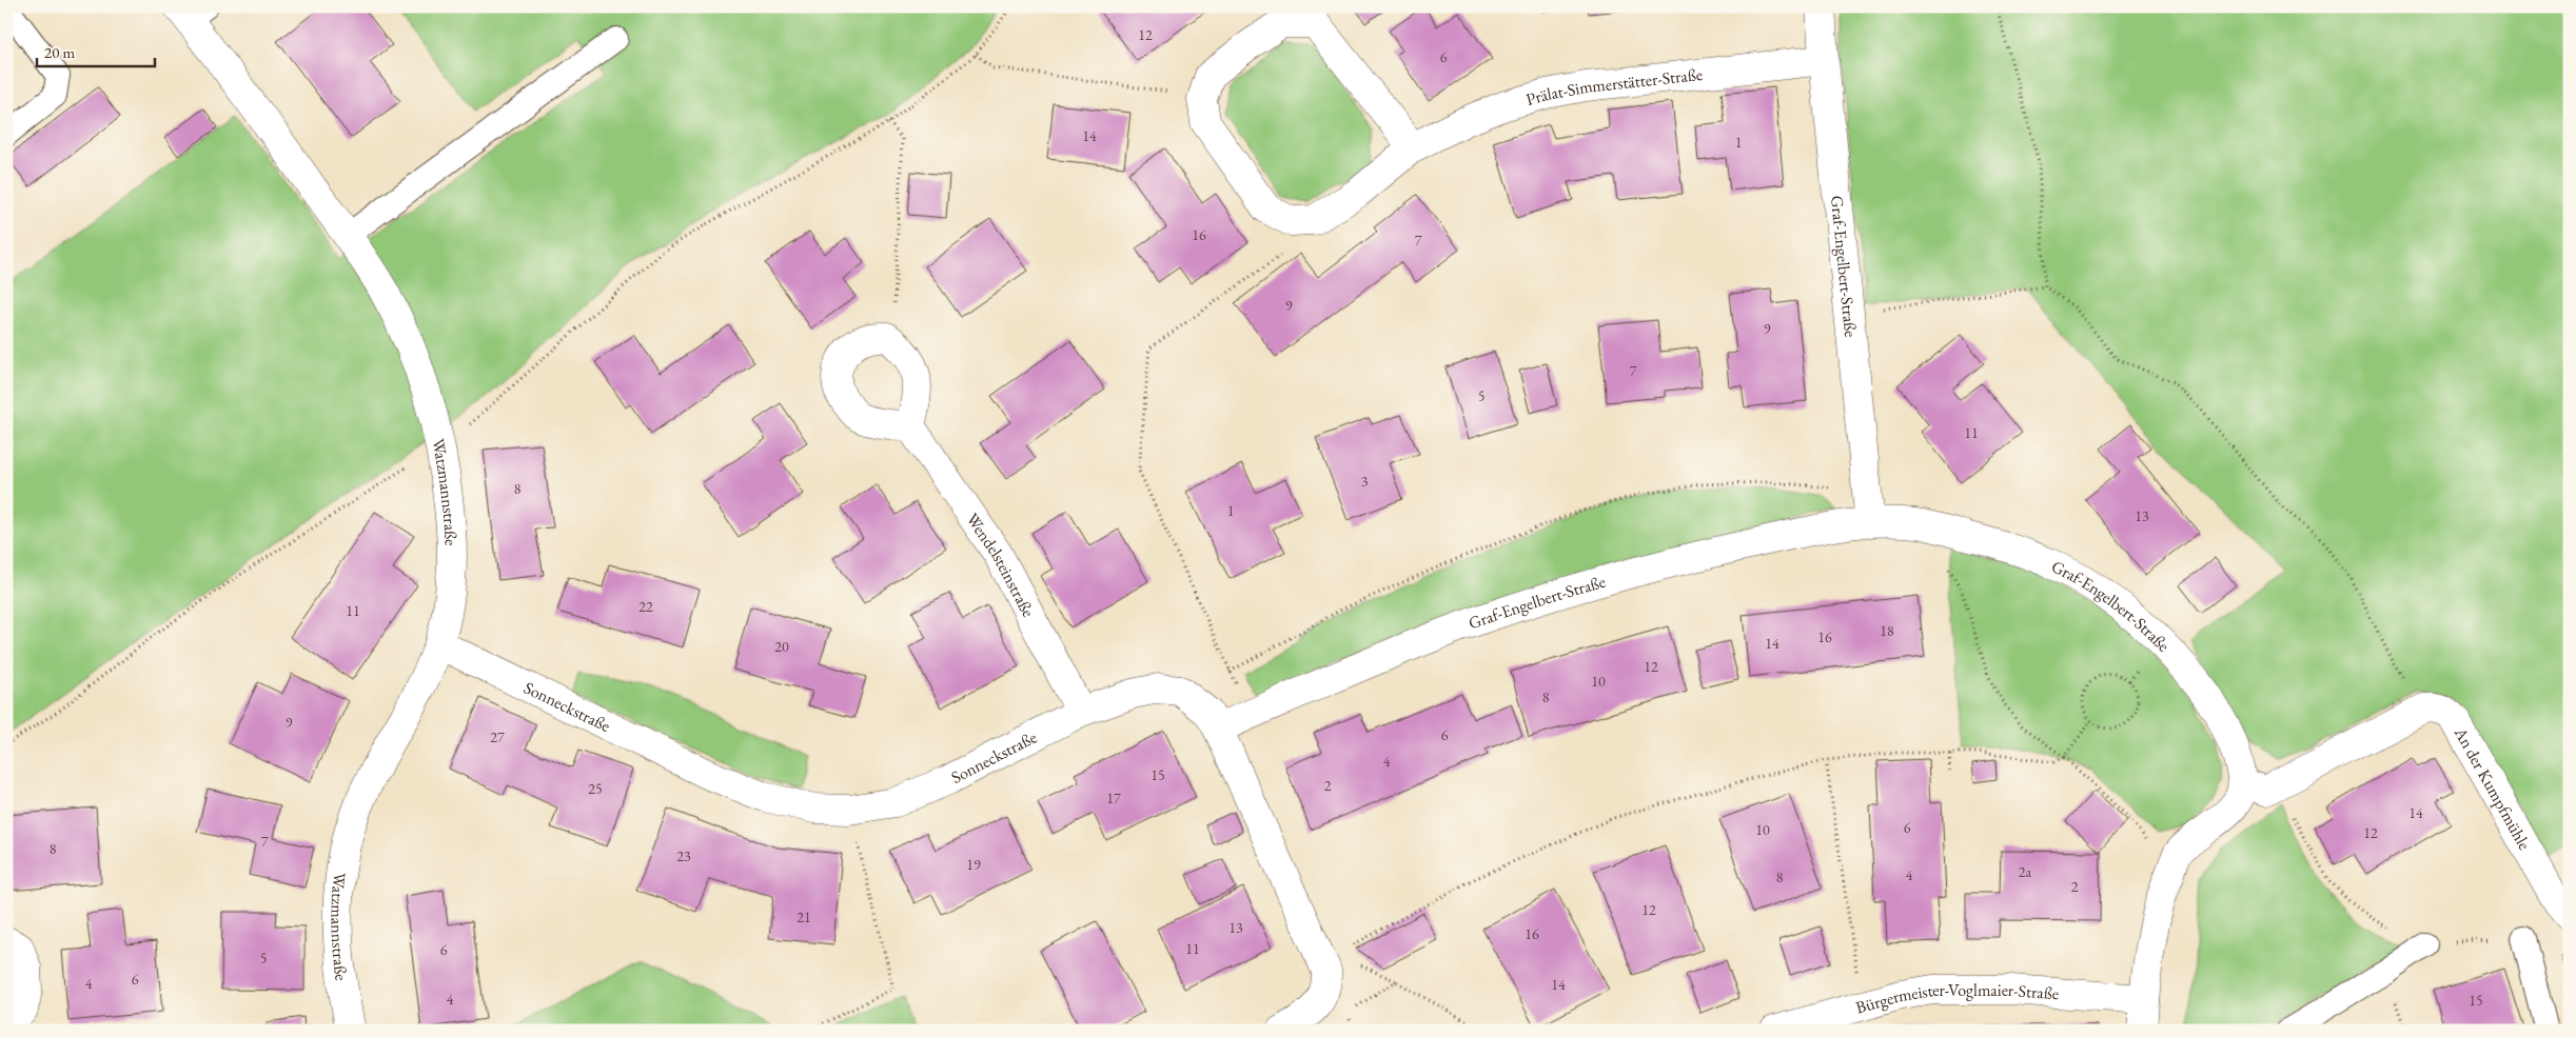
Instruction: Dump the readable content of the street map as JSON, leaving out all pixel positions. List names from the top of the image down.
{
  "streets": {
    "street": [
      "Prälat-Simmerstätter-Straße",
      "Graf-Engelbert-Straße",
      "Watzmannstraße",
      "Wendelsteinstraße",
      "Sonneckstraße",
      "An der Kumpfmühle",
      "Bürgermeister-Voglmaier-Straße"
    ]
  },
  "crossings": [
    ["Prälat-Simmerstätter-Straße", "Graf-Engelbert-Straße"],
    ["Graf-Engelbert-Straße", "Sonneckstraße"],
    ["Watzmannstraße", "Sonneckstraße"],
    ["Wendelsteinstraße", "Sonneckstraße"]
  ],
  "house_numbers": [
    "12",
    "6",
    "14",
    "1",
    "16",
    "7",
    "9",
    "9",
    "7",
    "5",
    "11",
    "3",
    "8",
    "1",
    "13",
    "22",
    "11",
    "18",
    "16",
    "14",
    "20",
    "12",
    "10",
    "8",
    "9",
    "6",
    "27",
    "4",
    "15",
    "2",
    "25",
    "17",
    "14",
    "6",
    "10",
    "12",
    "7",
    "8",
    "23",
    "19",
    "2a",
    "4",
    "8",
    "2",
    "12",
    "21",
    "13",
    "16",
    "11",
    "6",
    "5",
    "6",
    "4",
    "14",
    "4",
    "15"
  ],
  "scale_bar": "20 m"
}
